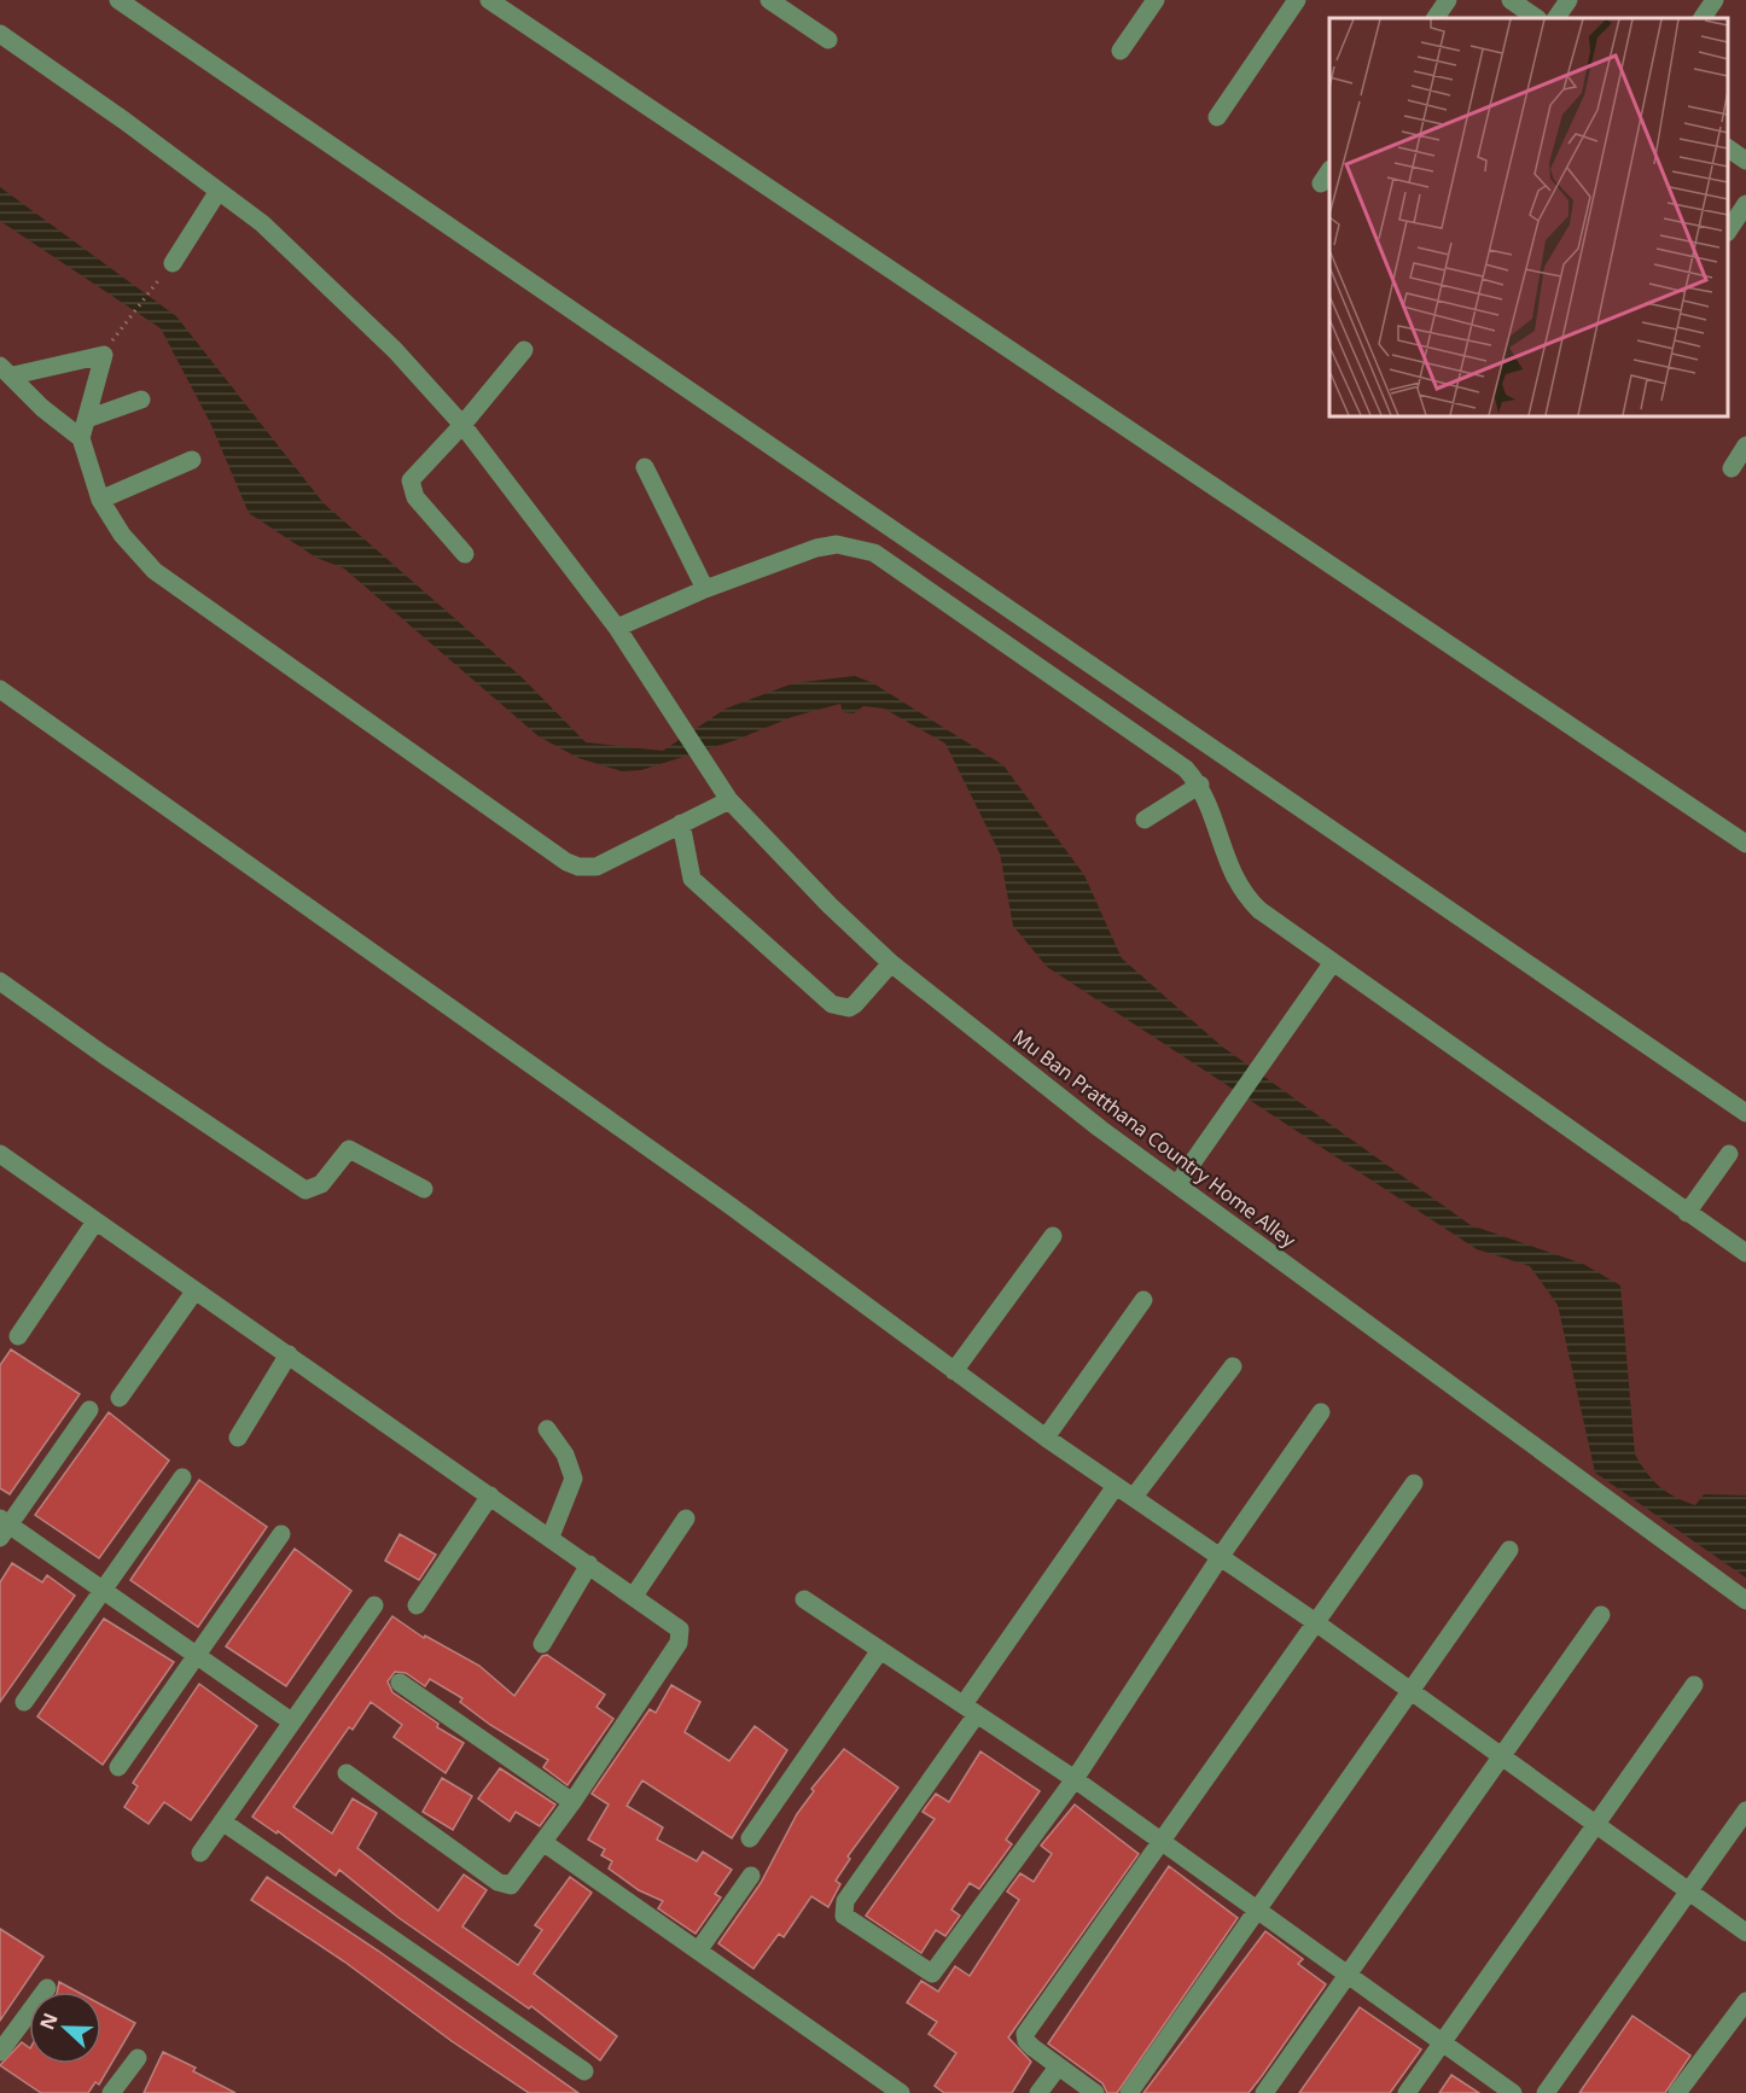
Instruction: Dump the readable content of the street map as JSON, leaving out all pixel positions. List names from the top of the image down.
{
  "streets": {
    "street": ["Mu Ban Pratthana Country Home Alley"]
  },
  "north": "left"
}
